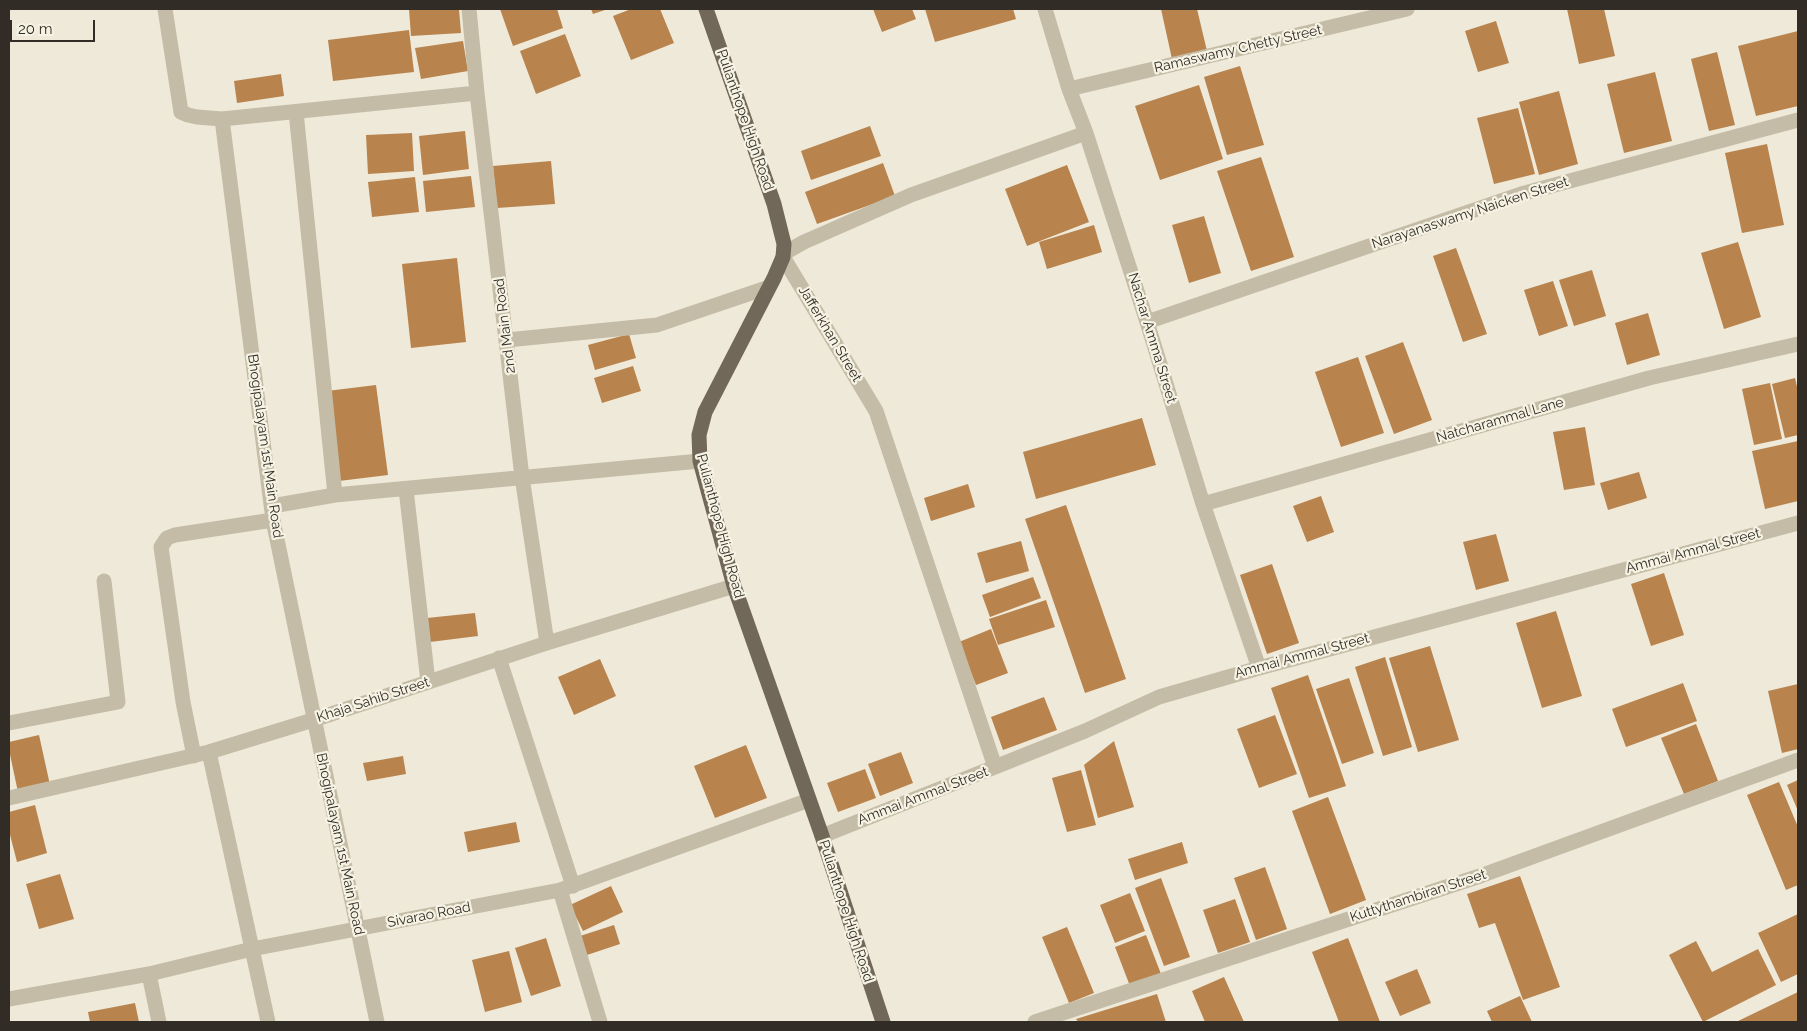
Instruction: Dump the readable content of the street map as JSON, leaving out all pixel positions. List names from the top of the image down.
{
  "streets": {
    "main road": ["Pulianthope High Road"],
    "street": [
      "Ramaswamy Chetty Street",
      "Narayanaswamy Naicken Street",
      "2nd Main Road",
      "Jafferkhan Street",
      "Nachar Amma Street",
      "Natcharammal Lane",
      "Bhogipalayam 1st Main Road",
      "Ammai Ammal Street",
      "Khaja Sahib Street",
      "Kuttythambiran Street",
      "Sivarao Road"
    ]
  },
  "crossings": [
    ["Ramaswamy Chetty Street", "Nachar Amma Street"],
    ["Pulianthope High Road", "Jafferkhan Street"],
    ["Pulianthope High Road", "Ammai Ammal Street"],
    ["Pulianthope High Road", "Khaja Sahib Street"],
    ["Pulianthope High Road", "Sivarao Road"],
    ["Narayanaswamy Naicken Street", "Nachar Amma Street"],
    ["2nd Main Road", "Khaja Sahib Street"],
    ["Jafferkhan Street", "Ammai Ammal Street"],
    ["Nachar Amma Street", "Natcharammal Lane"],
    ["Nachar Amma Street", "Ammai Ammal Street"],
    ["Bhogipalayam 1st Main Road", "Khaja Sahib Street"],
    ["Bhogipalayam 1st Main Road", "Sivarao Road"]
  ],
  "scale_bar": "20 m"
}
